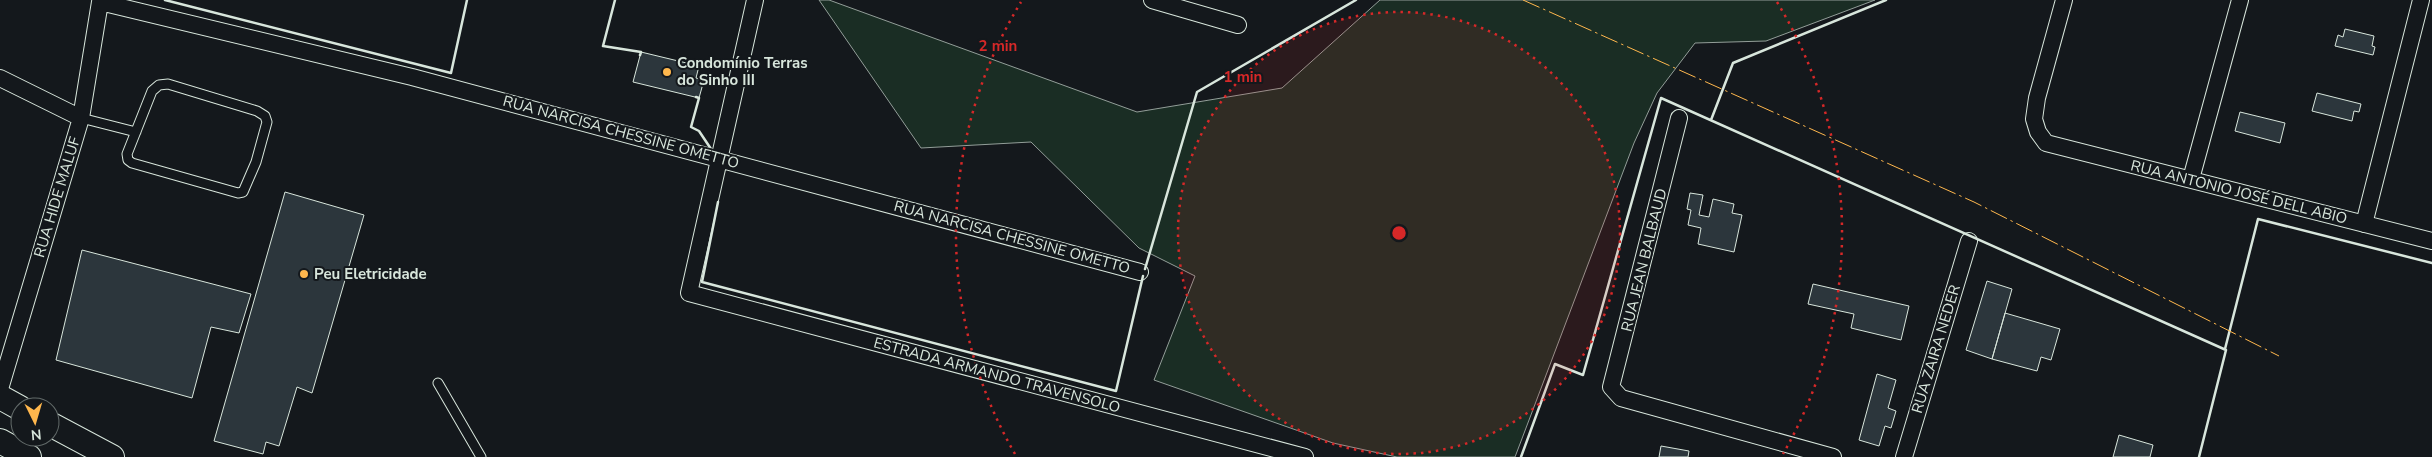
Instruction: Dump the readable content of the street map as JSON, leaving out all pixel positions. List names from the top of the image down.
{
  "streets": {
    "street": [
      "RUA NARCISA CHESSINE OMETTO",
      "RUA ANTONIO JOSÉ DELL ABIO",
      "RUA HIDE MALUF",
      "RUA JEAN BALBAUD",
      "RUA ZAIRA NEDER",
      "ESTRADA ARMANDO TRAVENSOLO"
    ]
  },
  "crossings": [
    ["RUA NARCISA CHESSINE OMETTO", "RUA HIDE MALUF"],
    ["RUA NARCISA CHESSINE OMETTO", "ESTRADA ARMANDO TRAVENSOLO"]
  ],
  "places": ["Condomínio Terras do Sinho III", "Peu Eletricidade"],
  "north": "bottom",
  "rings": ["2 min", "1 min"]
}
